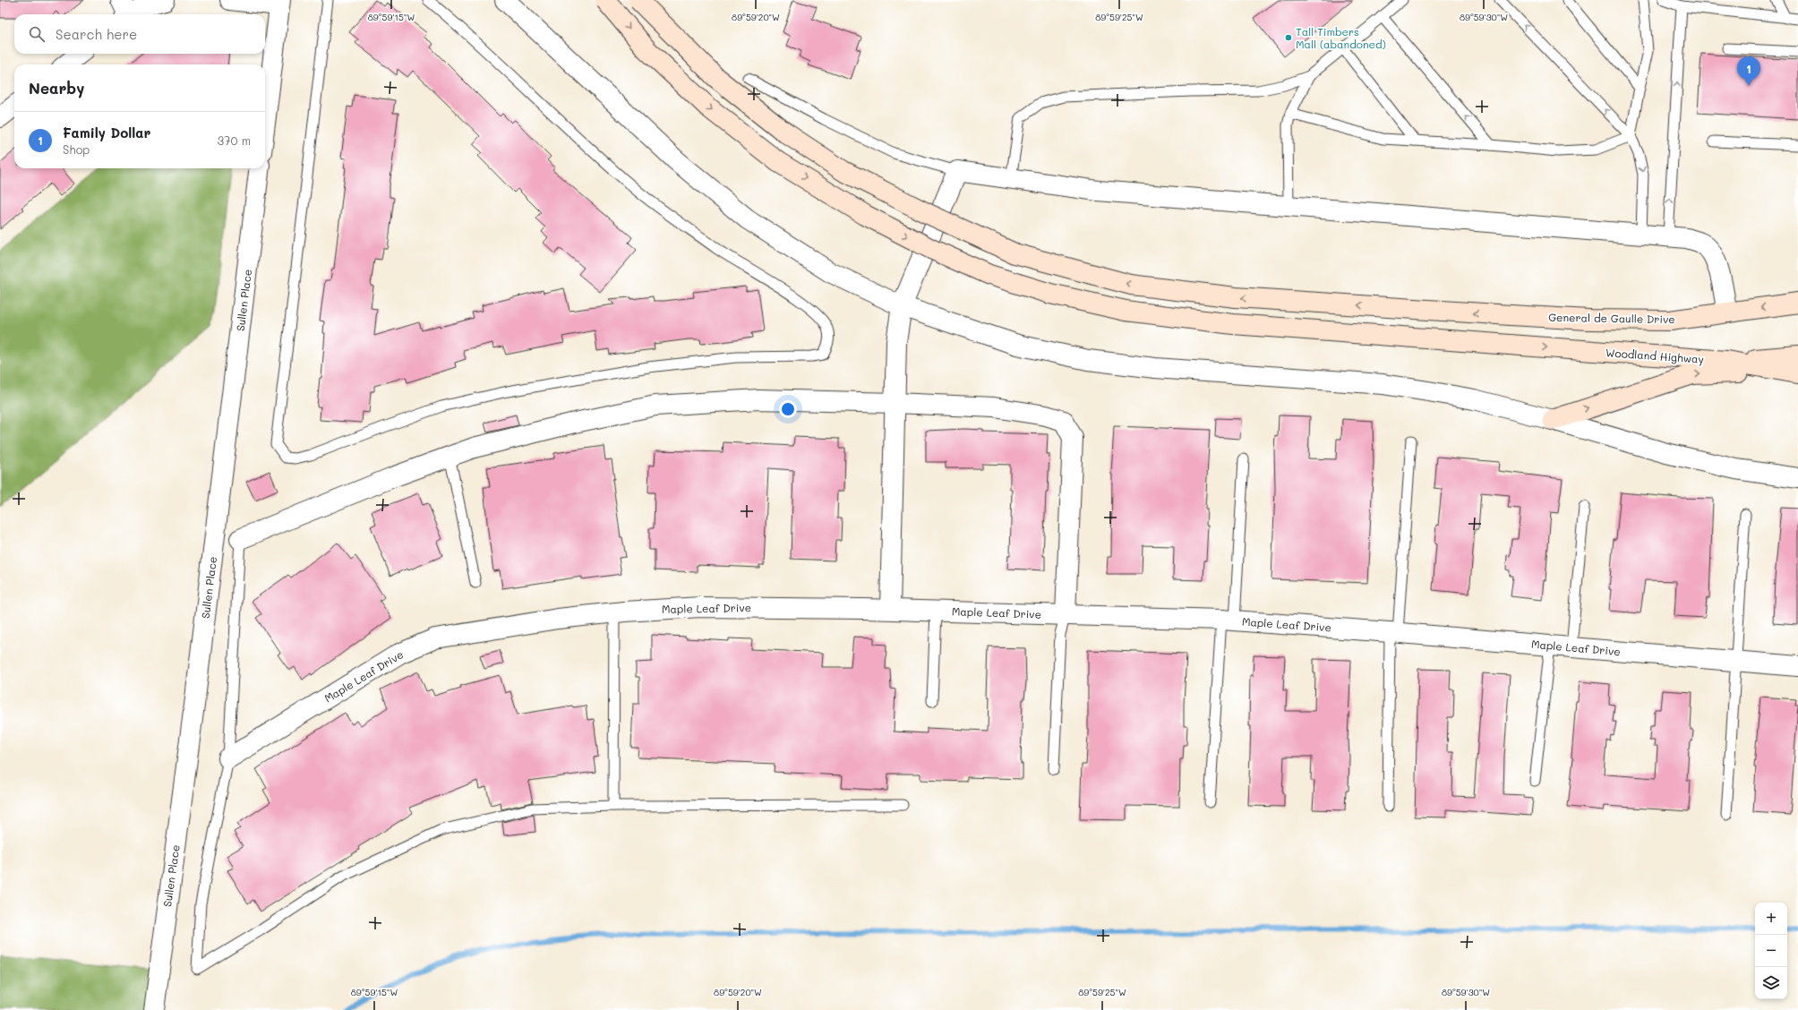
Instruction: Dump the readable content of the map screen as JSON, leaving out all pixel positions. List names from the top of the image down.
{
  "streets": {
    "main road": ["General de Gaulle Drive", "Woodland Highway"],
    "street": ["Sullen Place", "Maple Leaf Drive"]
  },
  "one_way": ["General de Gaulle Drive", "Woodland Highway"],
  "places": ["Tall Timbers Mall (abandoned)"],
  "page": {
    "search": "Search here",
    "pins": "1",
    "heading": "Nearby",
    "list": [
      {
        "mark": "1",
        "name": "Family Dollar",
        "note": "Shop",
        "value": "370 m"
      }
    ],
    "map_buttons": ["+", "−"]
  },
  "coordinates": [
    "89°59'15\"W",
    "89°59'20\"W",
    "89°59'25\"W",
    "89°59'30\"W"
  ]
}
